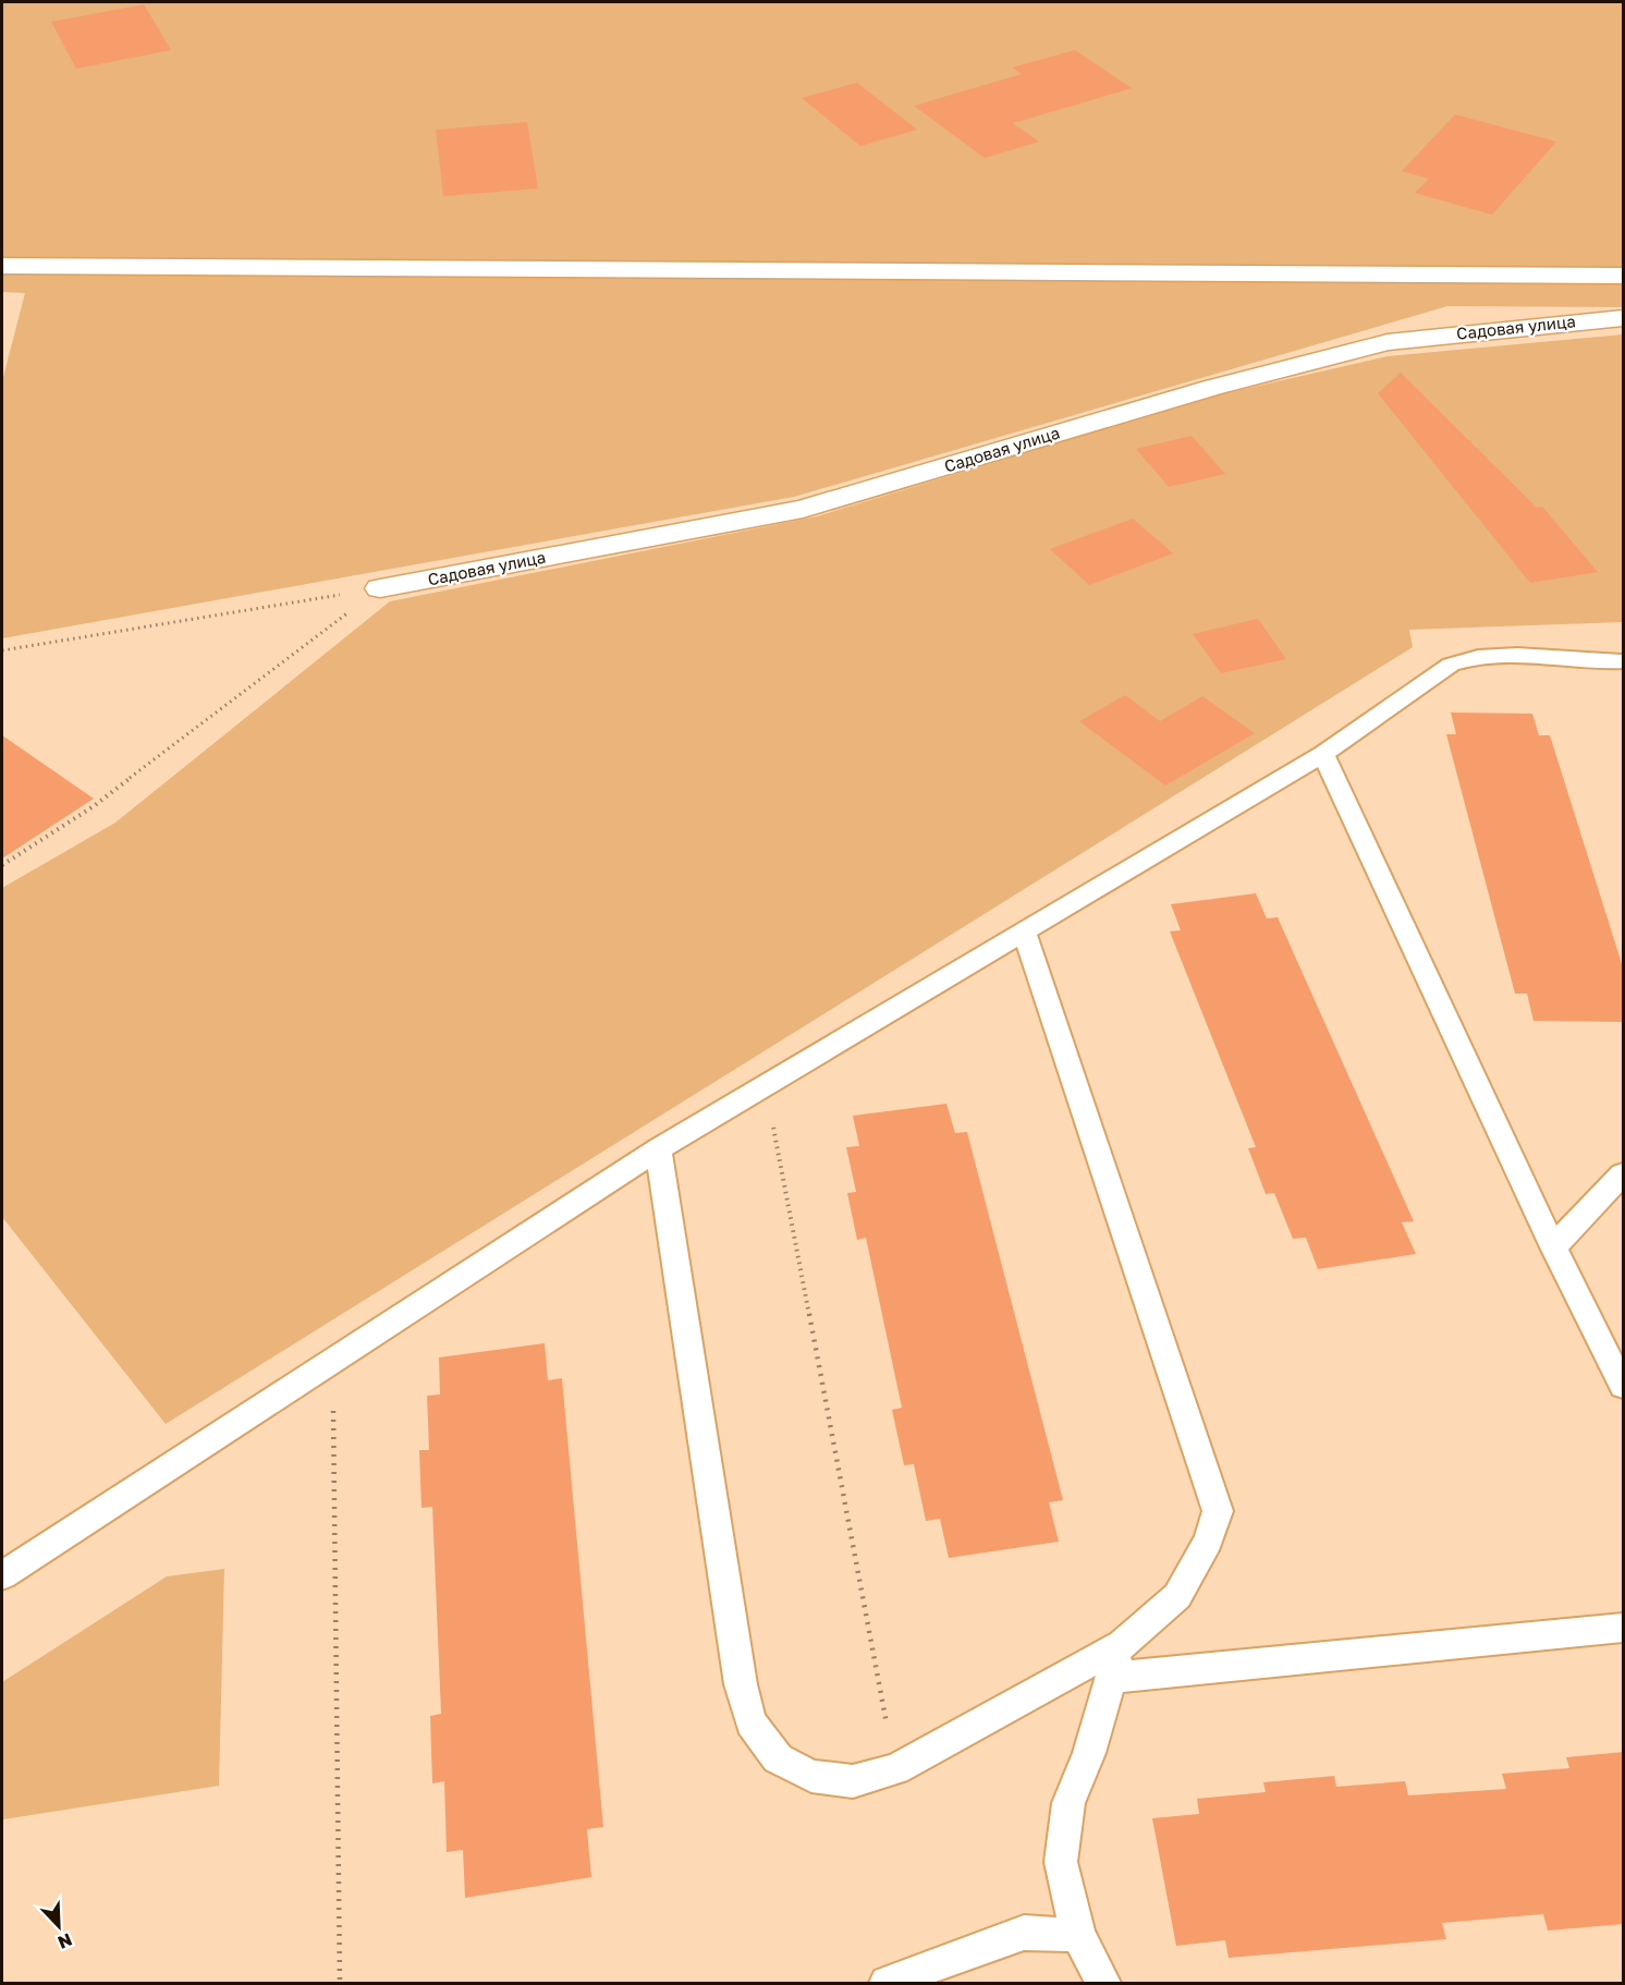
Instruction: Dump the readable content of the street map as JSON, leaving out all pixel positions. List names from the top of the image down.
{
  "streets": {
    "street": ["Садовая улица"]
  },
  "north": "bottom right"
}
